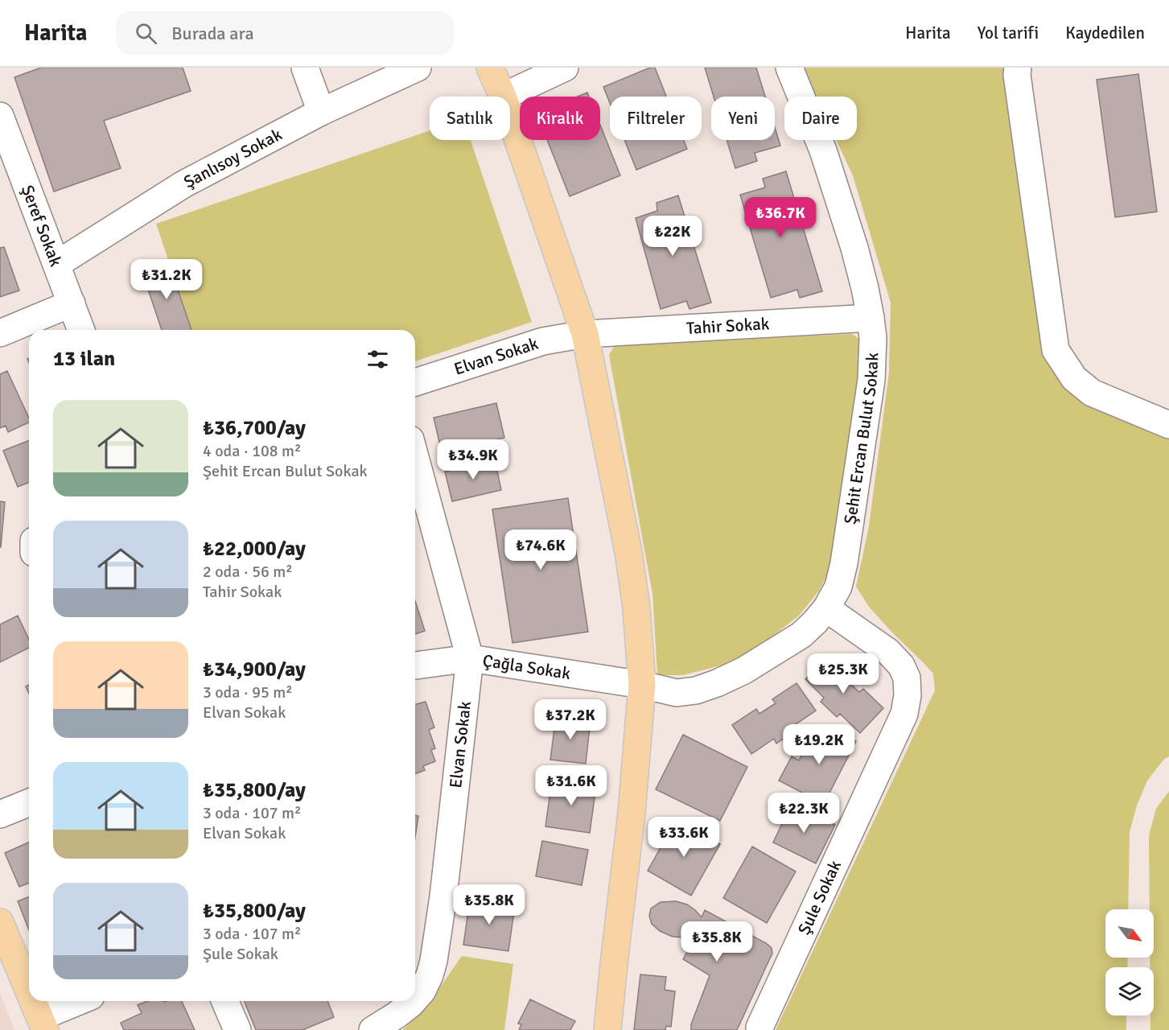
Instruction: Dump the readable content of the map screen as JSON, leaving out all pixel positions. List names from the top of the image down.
{
  "streets": {
    "street": [
      "Şanlısoy Sokak",
      "Şeref Sokak",
      "Tahir Sokak",
      "Elvan Sokak",
      "Şehit Ercan Bulut Sokak",
      "Çağla Sokak",
      "Şule Sokak"
    ]
  },
  "crossings": [
    ["Şanlısoy Sokak", "Şeref Sokak"],
    ["Tahir Sokak", "Elvan Sokak"],
    ["Tahir Sokak", "Şehit Ercan Bulut Sokak"],
    ["Elvan Sokak", "Çağla Sokak"],
    ["Şehit Ercan Bulut Sokak", "Çağla Sokak"],
    ["Şehit Ercan Bulut Sokak", "Şule Sokak"]
  ],
  "north": "bottom right",
  "page": {
    "header": "Harita",
    "search": "Burada ara",
    "nav": ["Harita", "Yol tarifi", "Kaydedilen"],
    "chip": [
      "Satılık",
      "Kiralık",
      "Filtreler",
      "Yeni",
      "Daire"
    ],
    "price": [
      "₺36.7K",
      "₺22K",
      "₺31.2K",
      "₺34.9K",
      "₺74.6K",
      "₺25.3K",
      "₺37.2K",
      "₺19.2K",
      "₺31.6K",
      "₺22.3K",
      "₺33.6K",
      "₺35.8K",
      "₺35.8K"
    ],
    "heading": "13 ilan",
    "list": [
      {
        "name": "₺36,700/ay",
        "note": "4 oda · 108 m² · Şehit Ercan Bulut Sokak"
      },
      {
        "name": "₺22,000/ay",
        "note": "2 oda · 56 m² · Tahir Sokak"
      },
      {
        "name": "₺34,900/ay",
        "note": "3 oda · 95 m² · Elvan Sokak"
      },
      {
        "name": "₺35,800/ay",
        "note": "3 oda · 107 m² · Elvan Sokak"
      },
      {
        "name": "₺35,800/ay",
        "note": "3 oda · 107 m² · Şule Sokak"
      }
    ]
  }
}
